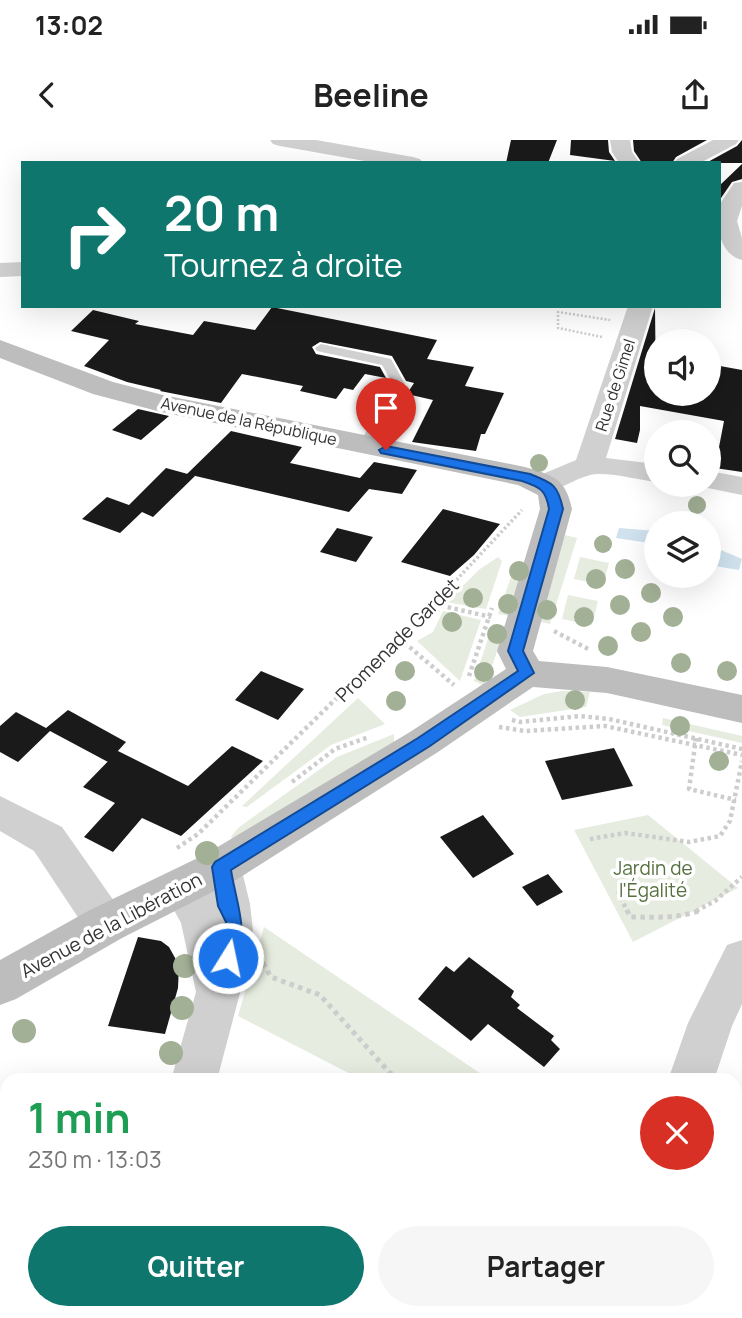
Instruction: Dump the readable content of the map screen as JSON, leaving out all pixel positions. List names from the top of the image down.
{
  "streets": {
    "street": ["Rue de Gimel", "Avenue de la République", "Avenue de la Libération"],
    "path": ["Promenade Gardet"]
  },
  "crossings": [
    ["Avenue de la République", "Promenade Gardet"],
    ["Promenade Gardet", "Avenue de la Libération"]
  ],
  "parks": ["Jardin de l'Égalité"],
  "page": {
    "status": "13:02",
    "header": "Beeline",
    "turn": ["20 m", "Tournez à droite"],
    "heading": ["1 min", "230 m · 13:03"],
    "buttons": ["Quitter", "Partager"]
  }
}
